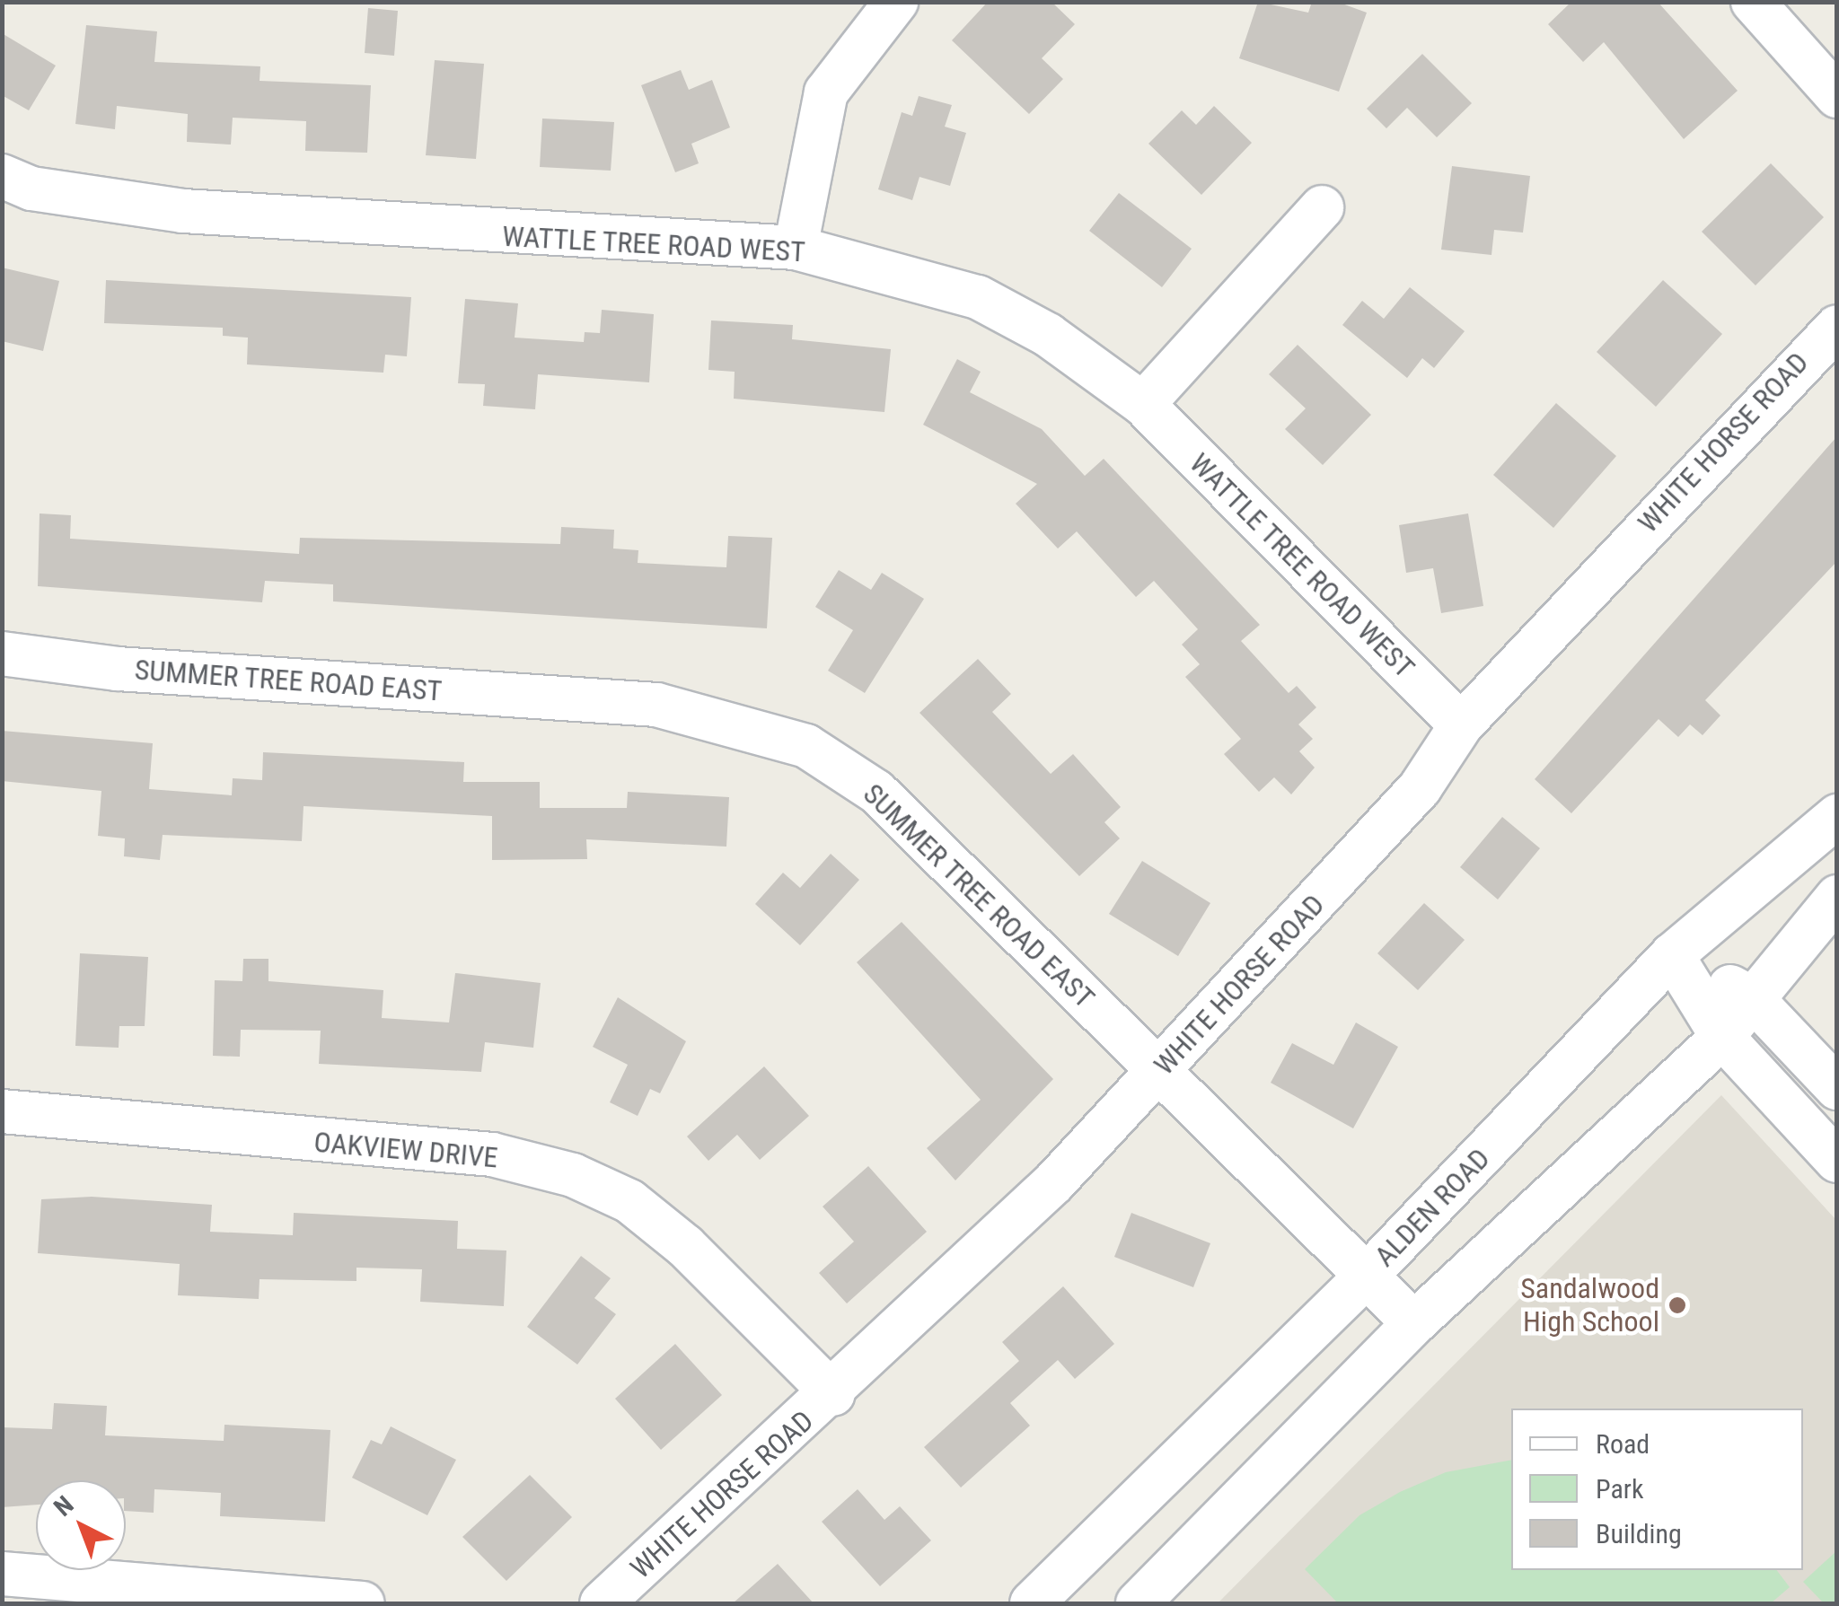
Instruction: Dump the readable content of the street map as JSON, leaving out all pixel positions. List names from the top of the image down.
{
  "streets": {
    "street": [
      "WATTLE TREE ROAD WEST",
      "WHITE HORSE ROAD",
      "SUMMER TREE ROAD EAST",
      "OAKVIEW DRIVE",
      "ALDEN ROAD"
    ]
  },
  "crossings": [
    ["WATTLE TREE ROAD WEST", "WHITE HORSE ROAD"],
    ["WHITE HORSE ROAD", "SUMMER TREE ROAD EAST"],
    ["WHITE HORSE ROAD", "OAKVIEW DRIVE"],
    ["SUMMER TREE ROAD EAST", "ALDEN ROAD"]
  ],
  "places": ["Sandalwood High School"],
  "legend": ["Road", "Park", "Building"],
  "north": "top left"
}
